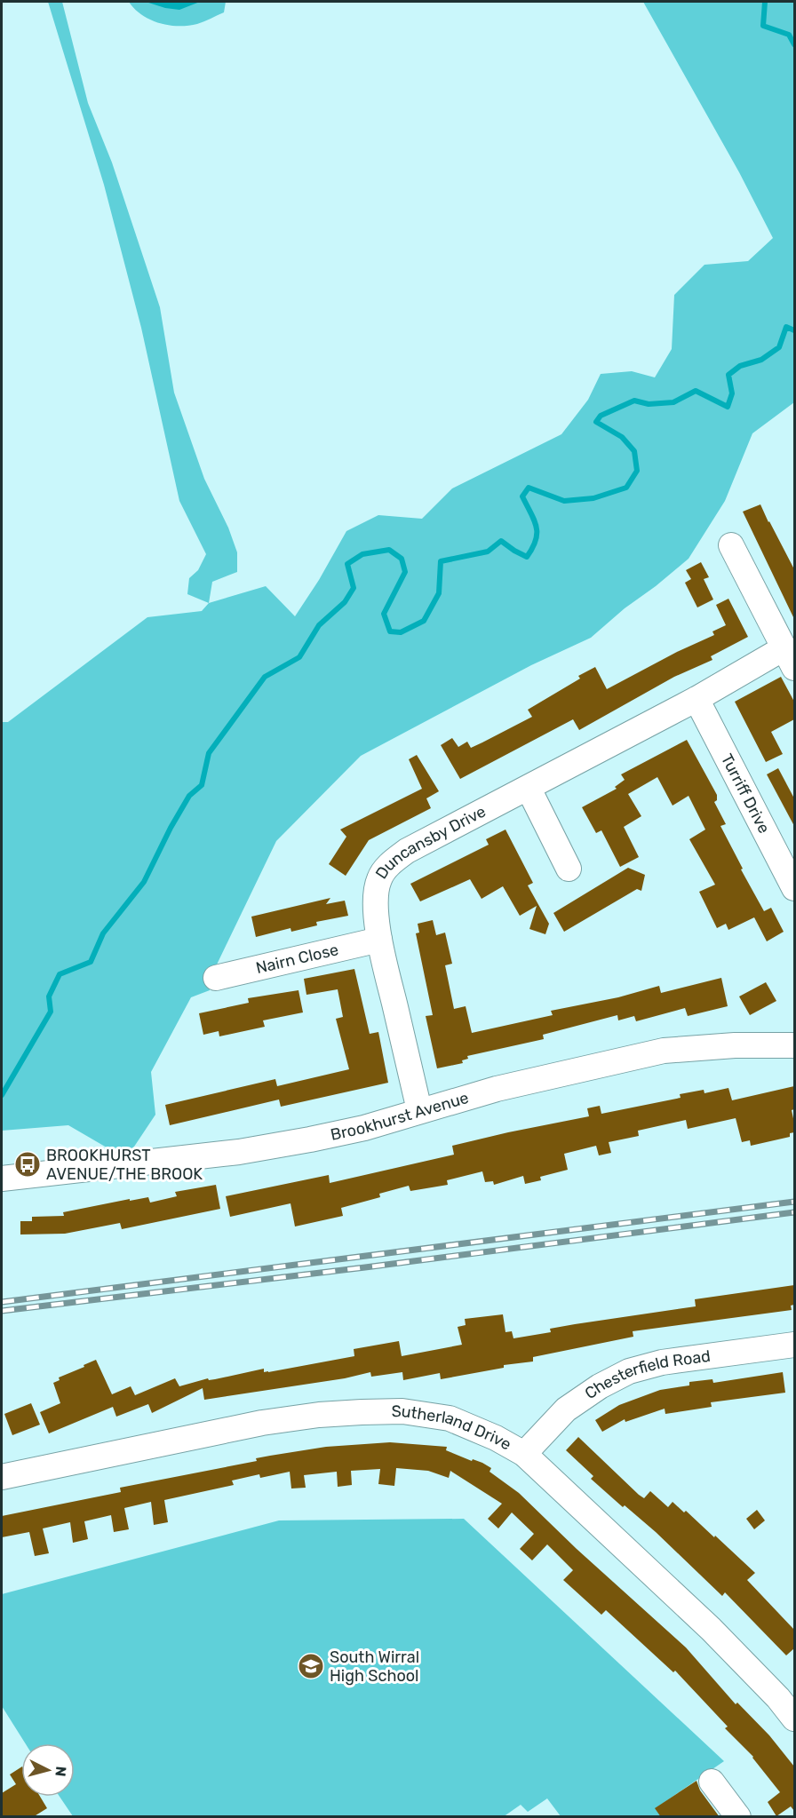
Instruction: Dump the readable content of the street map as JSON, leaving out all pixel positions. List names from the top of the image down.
{
  "streets": {
    "street": [
      "Turriff Drive",
      "Duncansby Drive",
      "Nairn Close",
      "Brookhurst Avenue",
      "Chesterfield Road",
      "Sutherland Drive"
    ]
  },
  "crossings": [
    ["Turriff Drive", "Duncansby Drive"],
    ["Duncansby Drive", "Nairn Close"],
    ["Duncansby Drive", "Brookhurst Avenue"],
    ["Chesterfield Road", "Sutherland Drive"]
  ],
  "places": {
    "bus stop": ["BROOKHURST AVENUE/THE BROOK"],
    "school or university": ["South Wirral High School"]
  },
  "north": "right"
}
